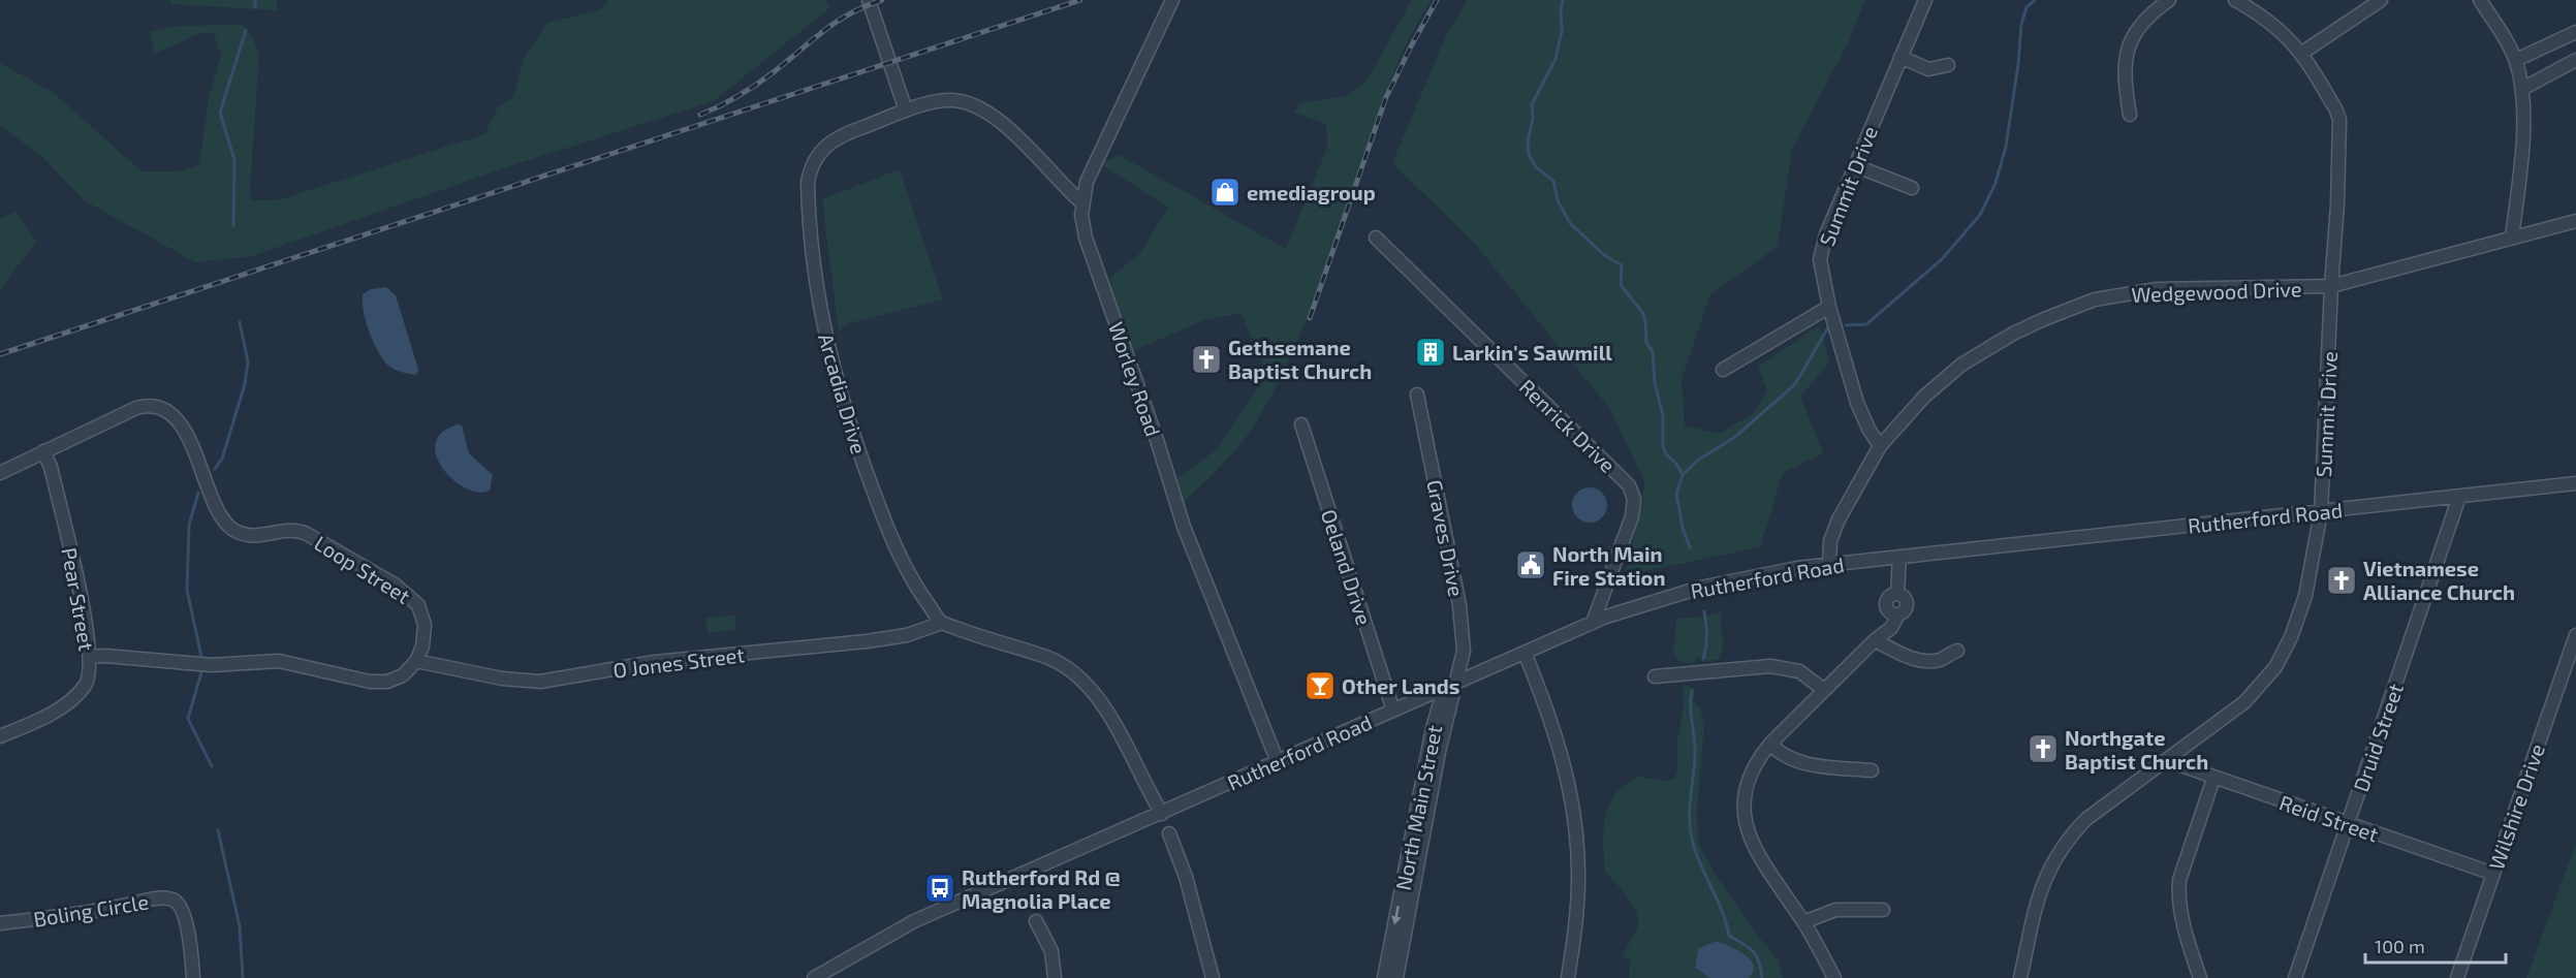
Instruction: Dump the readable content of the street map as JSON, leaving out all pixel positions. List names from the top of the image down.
{
  "streets": {
    "street": [
      "Summit Drive",
      "Wedgewood Drive",
      "Worley Road",
      "Arcadia Drive",
      "Renrick Drive",
      "Rutherford Road",
      "Graves Drive",
      "Oeland Drive",
      "Loop Street",
      "Pear Street",
      "O Jones Street",
      "Druid Street",
      "Wilshire Drive",
      "North Main Street",
      "Reid Street",
      "Boling Circle"
    ]
  },
  "crossings": [
    ["Summit Drive", "Wedgewood Drive"],
    ["Summit Drive", "Rutherford Road"],
    ["Summit Drive", "Reid Street"],
    ["Wedgewood Drive", "Rutherford Road"],
    ["Worley Road", "Arcadia Drive"],
    ["Worley Road", "Rutherford Road"],
    ["Arcadia Drive", "O Jones Street"],
    ["Renrick Drive", "Rutherford Road"],
    ["Rutherford Road", "Graves Drive"],
    ["Rutherford Road", "Oeland Drive"],
    ["Rutherford Road", "Druid Street"],
    ["Rutherford Road", "North Main Street"],
    ["Graves Drive", "North Main Street"],
    ["Loop Street", "Pear Street"],
    ["Loop Street", "O Jones Street"],
    ["Druid Street", "Reid Street"],
    ["Wilshire Drive", "Reid Street"]
  ],
  "places": {
    "shop": ["emediagroup"],
    "building": ["Larkin's Sawmill"],
    "church": ["Gethsemane Baptist Church", "Vietnamese Alliance Church", "Northgate Baptist Church"],
    "public building": ["North Main Fire Station"],
    "bar": ["Other Lands"],
    "bus stop": ["Rutherford Rd @ Magnolia Place"]
  },
  "scale_bar": "100 m"
}
